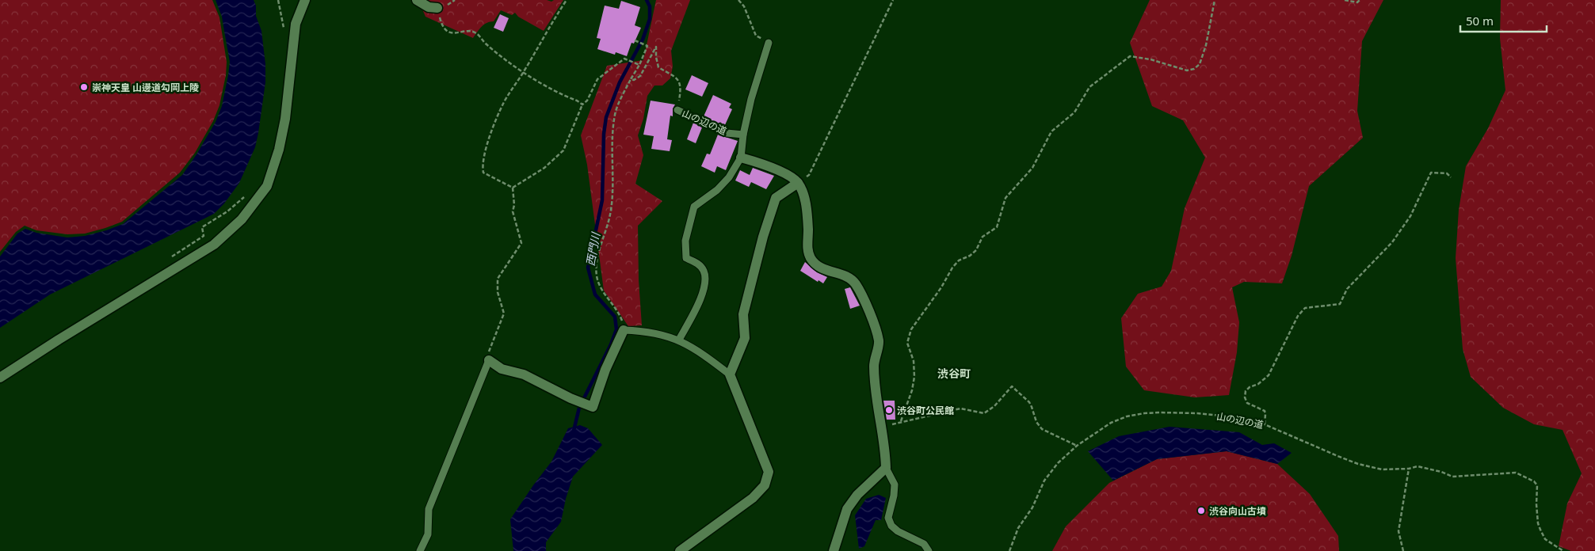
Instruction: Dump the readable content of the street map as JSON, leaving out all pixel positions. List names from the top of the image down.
{
  "streets": {
    "lane": ["山の辺の道"]
  },
  "districts": ["渋谷町"],
  "water": ["西門川"],
  "places": ["崇神天皇 山邊道勾岡上陵", "渋谷町公民館", "渋谷向山古墳"],
  "scale_bar": "50 m"
}
